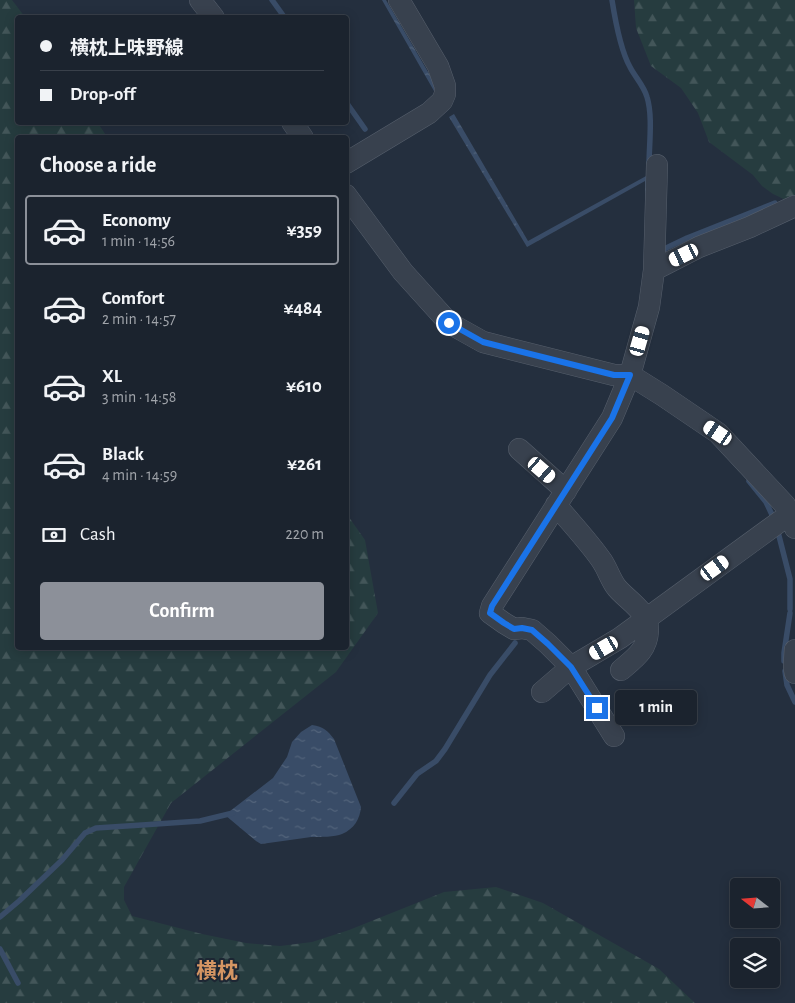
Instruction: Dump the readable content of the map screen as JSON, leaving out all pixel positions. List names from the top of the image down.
{
  "districts": ["横枕"],
  "north": "left",
  "page": {
    "banner": ["横枕上味野線", "Drop-off"],
    "heading": "Choose a ride",
    "list": [
      {
        "name": "Economy",
        "note": "1 min · 14:56",
        "value": "¥359"
      },
      {
        "name": "Comfort",
        "note": "2 min · 14:57",
        "value": "¥484"
      },
      {
        "name": "XL",
        "note": "3 min · 14:58",
        "value": "¥610"
      },
      {
        "name": "Black",
        "note": "4 min · 14:59",
        "value": "¥261"
      }
    ],
    "pay": ["Cash", "220 m"],
    "buttons": "Confirm",
    "bubble": "1 min"
  }
}
